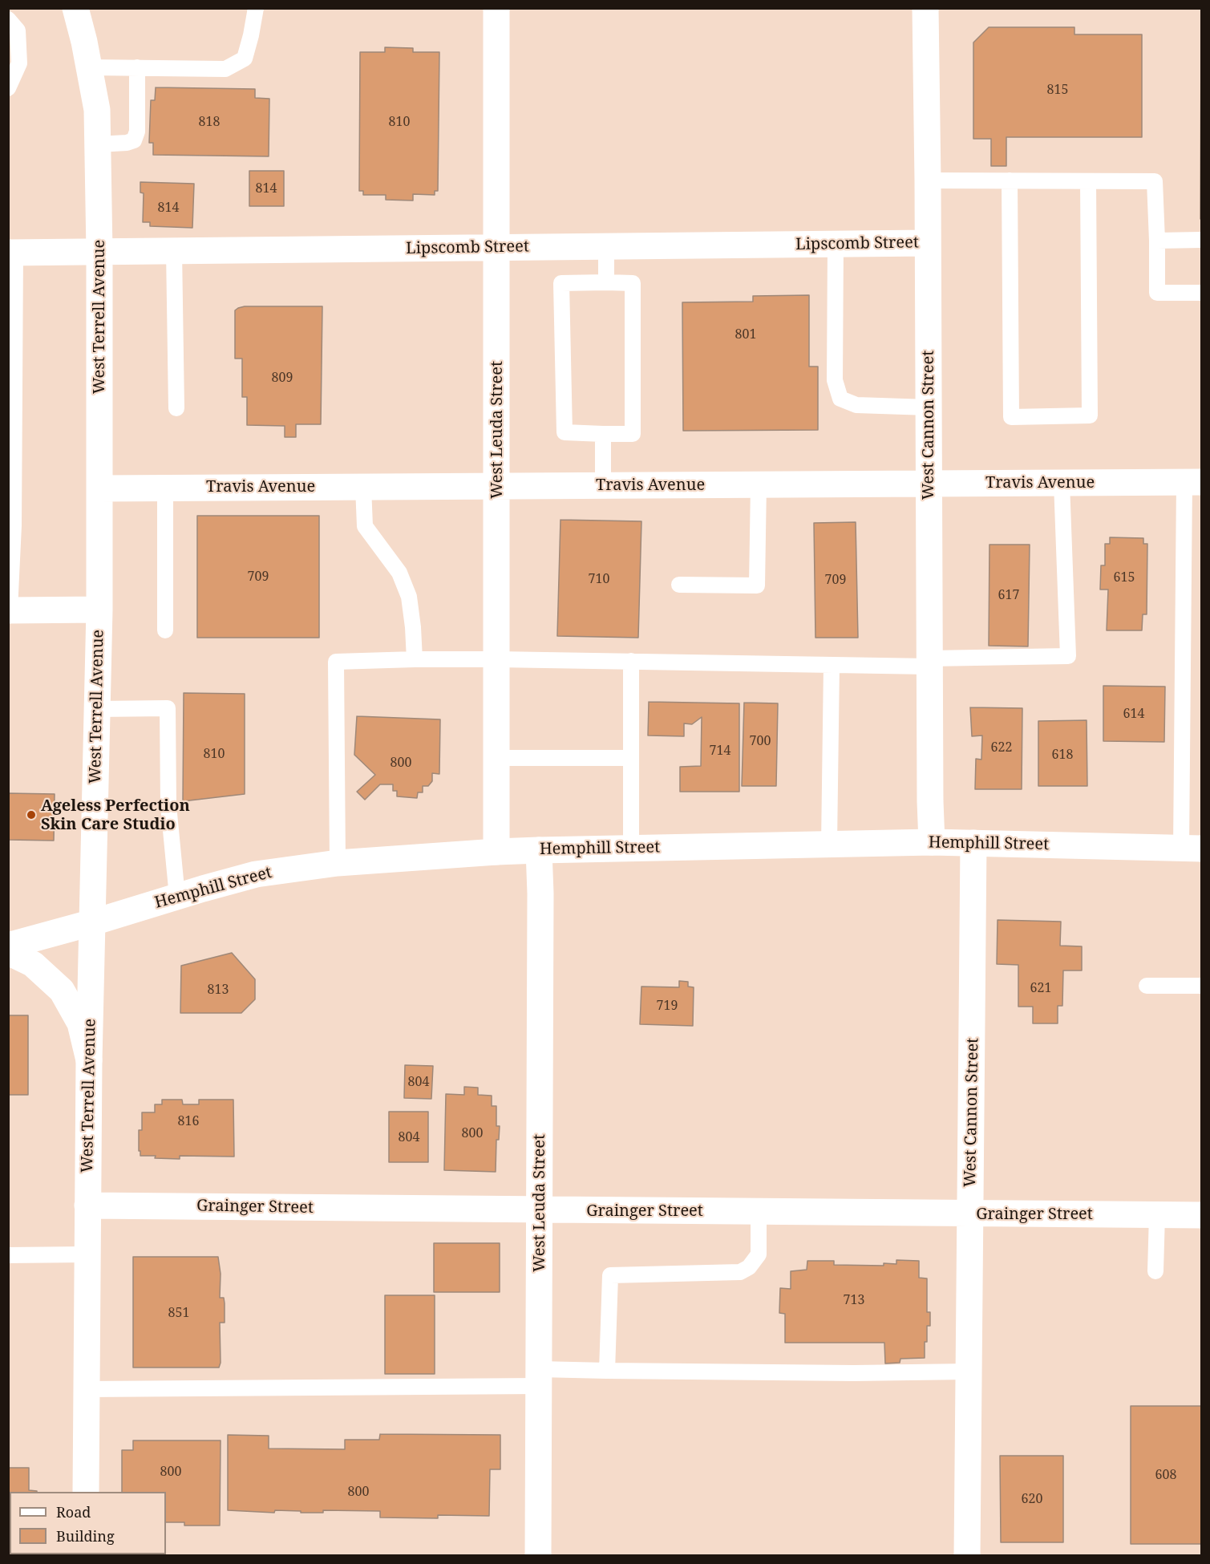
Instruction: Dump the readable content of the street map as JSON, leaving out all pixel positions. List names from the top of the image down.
{
  "streets": {
    "street": [
      "Lipscomb Street",
      "West Terrell Avenue",
      "West Cannon Street",
      "West Leuda Street",
      "Travis Avenue",
      "Hemphill Street",
      "Grainger Street"
    ]
  },
  "crossings": [
    ["Lipscomb Street", "West Terrell Avenue"],
    ["Lipscomb Street", "West Cannon Street"],
    ["Lipscomb Street", "West Leuda Street"],
    ["West Terrell Avenue", "Travis Avenue"],
    ["West Terrell Avenue", "Hemphill Street"],
    ["West Terrell Avenue", "Grainger Street"],
    ["West Cannon Street", "Travis Avenue"],
    ["West Cannon Street", "Hemphill Street"],
    ["West Cannon Street", "Grainger Street"],
    ["West Leuda Street", "Travis Avenue"],
    ["West Leuda Street", "Hemphill Street"],
    ["West Leuda Street", "Grainger Street"]
  ],
  "places": ["Ageless Perfection Skin Care Studio"],
  "house_numbers": [
    "815",
    "818",
    "810",
    "814",
    "814",
    "801",
    "809",
    "709",
    "615",
    "710",
    "709",
    "617",
    "614",
    "700",
    "622",
    "714",
    "810",
    "618",
    "800",
    "621",
    "813",
    "719",
    "804",
    "816",
    "800",
    "804",
    "713",
    "851",
    "800",
    "608",
    "800",
    "620"
  ],
  "legend": ["Road", "Building"]
}
